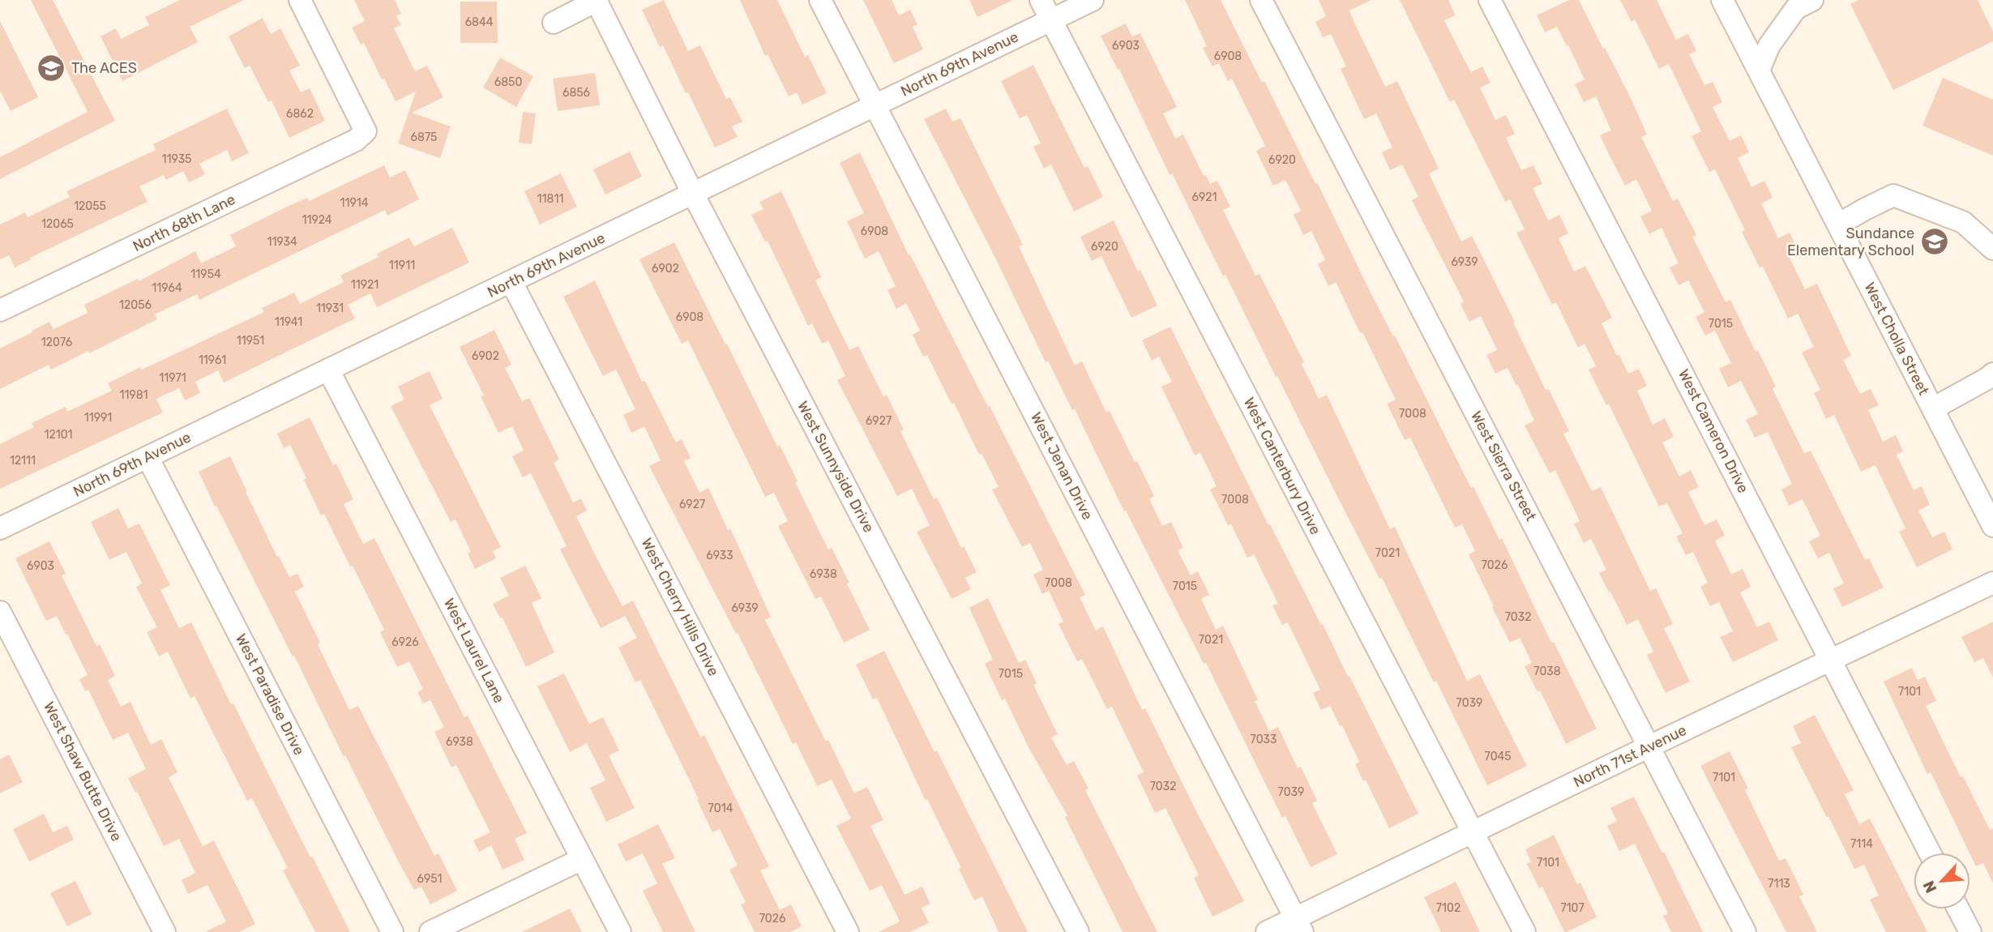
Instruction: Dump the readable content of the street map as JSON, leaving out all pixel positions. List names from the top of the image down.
{
  "streets": {
    "street": [
      "North 69th Avenue",
      "North 68th Lane",
      "West Cholla Street",
      "West Cameron Drive",
      "West Jenan Drive",
      "West Canterbury Drive",
      "West Sierra Street",
      "West Sunnyside Drive",
      "West Cherry Hills Drive",
      "West Laurel Lane",
      "West Paradise Drive",
      "North 71st Avenue",
      "West Shaw Butte Drive"
    ]
  },
  "crossings": [
    ["North 69th Avenue", "West Jenan Drive"],
    ["North 69th Avenue", "West Canterbury Drive"],
    ["North 69th Avenue", "West Sunnyside Drive"],
    ["North 69th Avenue", "West Cherry Hills Drive"],
    ["North 69th Avenue", "West Laurel Lane"],
    ["North 69th Avenue", "West Paradise Drive"],
    ["West Cameron Drive", "North 71st Avenue"],
    ["West Jenan Drive", "North 71st Avenue"],
    ["West Canterbury Drive", "North 71st Avenue"],
    ["West Sierra Street", "North 71st Avenue"]
  ],
  "places": {
    "school or university": ["The ACES", "Sundance Elementary School"]
  },
  "house_numbers": [
    "6844",
    "6903",
    "6908",
    "6850",
    "6856",
    "6862",
    "6875",
    "11935",
    "6920",
    "6921",
    "11811",
    "11914",
    "12055",
    "11924",
    "12065",
    "6908",
    "11934",
    "6920",
    "6939",
    "11911",
    "6902",
    "11954",
    "11921",
    "11964",
    "12056",
    "11931",
    "6908",
    "11941",
    "7015",
    "11951",
    "12076",
    "6902",
    "11961",
    "11971",
    "11981",
    "7008",
    "11991",
    "6927",
    "12101",
    "12111",
    "7008",
    "6927",
    "7021",
    "6933",
    "7026",
    "6903",
    "6938",
    "7008",
    "7015",
    "6939",
    "7032",
    "7021",
    "6926",
    "7038",
    "7015",
    "7101",
    "7039",
    "7033",
    "6938",
    "7045",
    "7101",
    "7032",
    "7039",
    "7014",
    "7114",
    "7101",
    "6951",
    "7113",
    "7102",
    "7107",
    "7026"
  ],
  "north": "bottom left"
}
